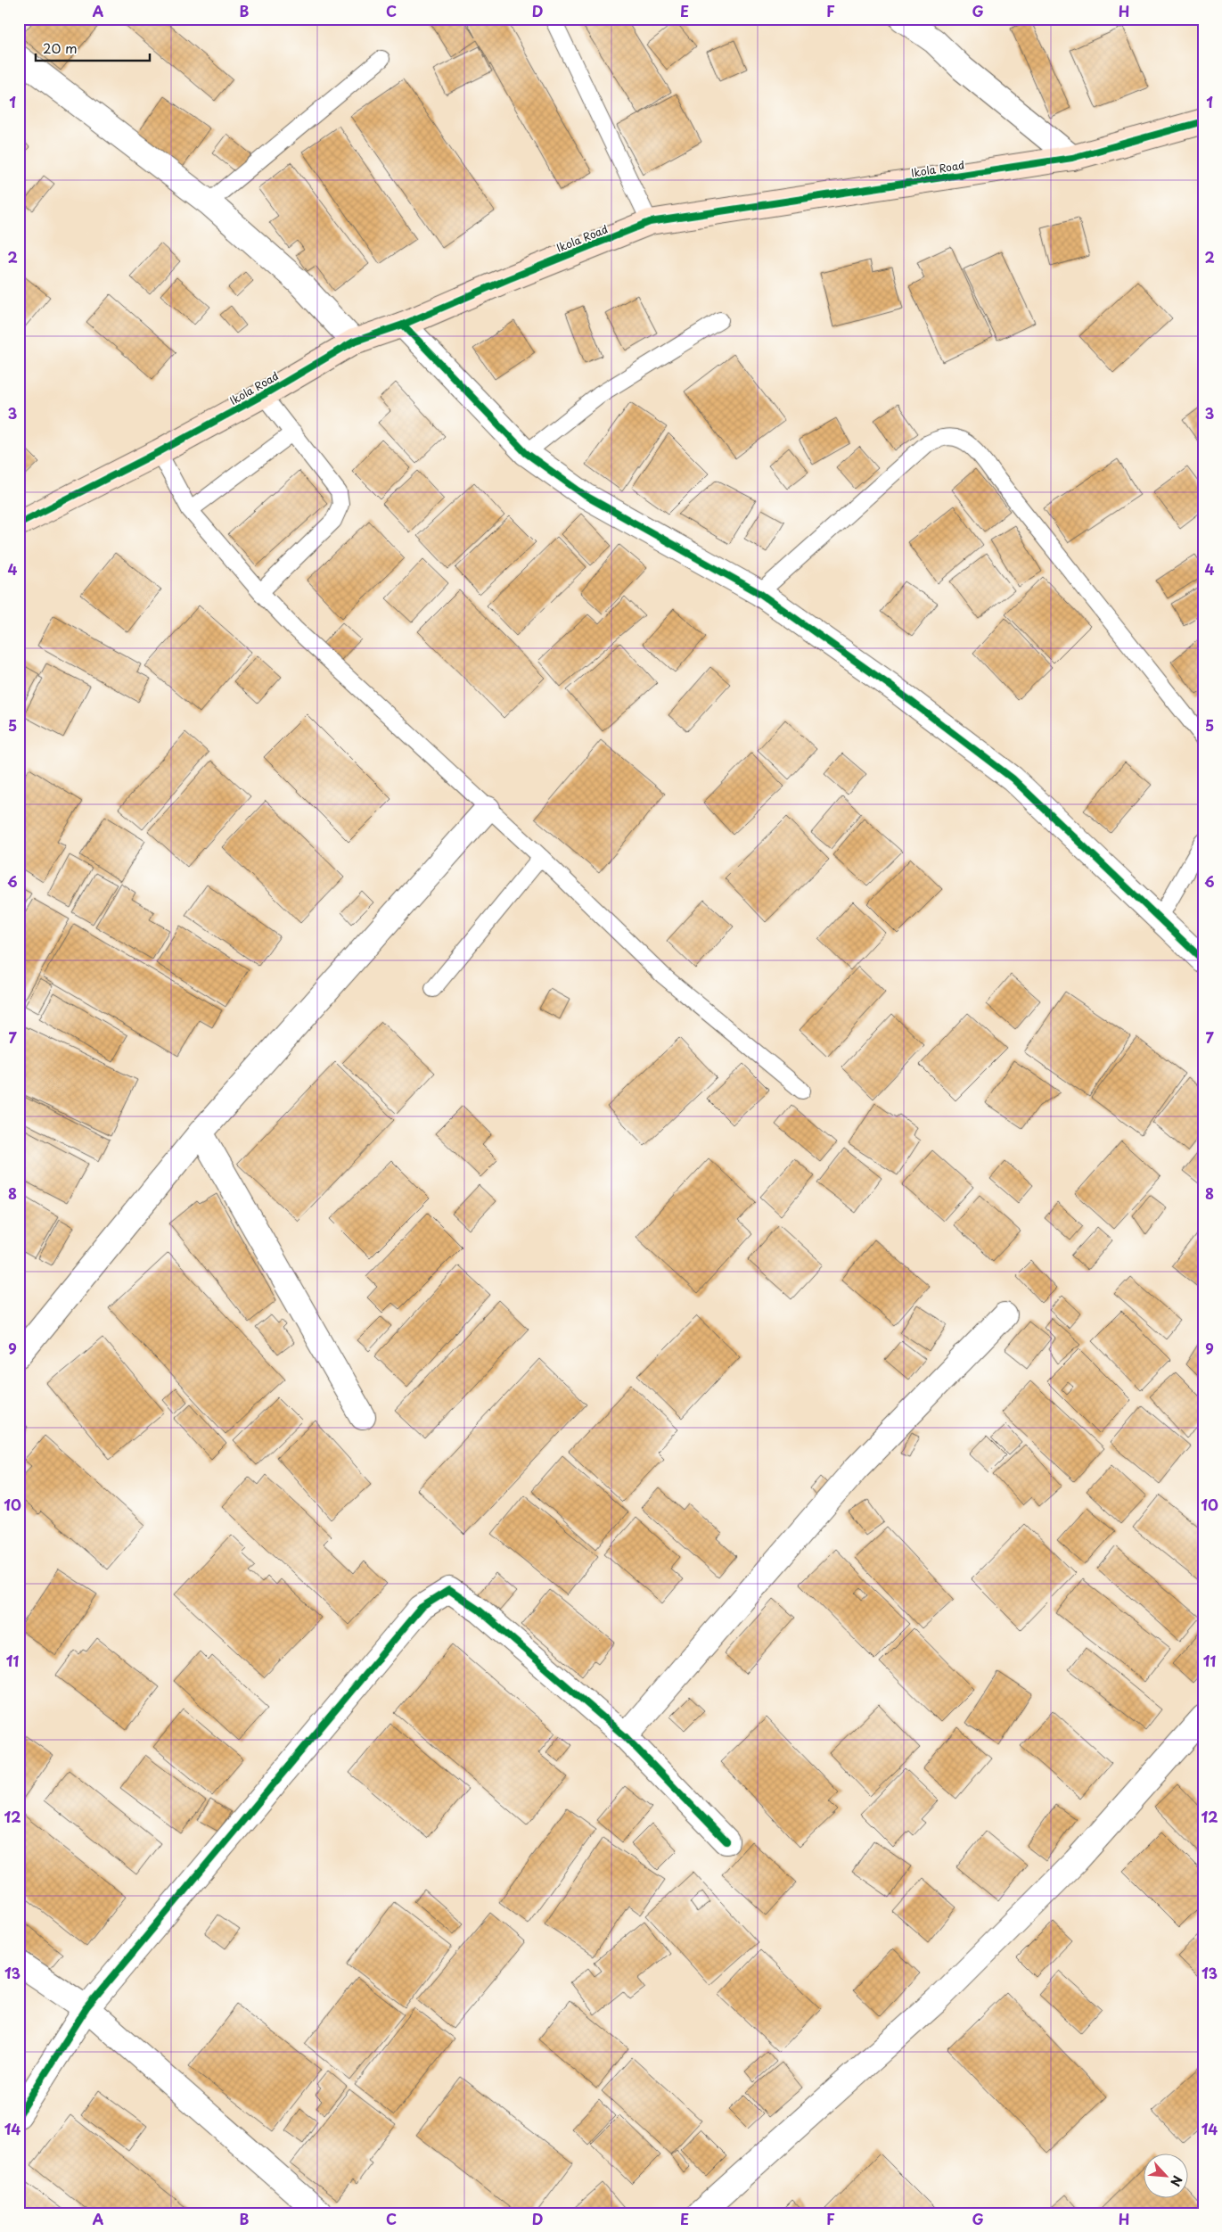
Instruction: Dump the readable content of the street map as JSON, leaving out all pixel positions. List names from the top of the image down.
{
  "streets": {
    "street": ["Ikola Road"]
  },
  "scale_bar": "20 m",
  "north": "bottom right",
  "grid": {
    "columns": [
      "A",
      "B",
      "C",
      "D",
      "E",
      "F",
      "G",
      "H"
    ],
    "rows": [
      "1",
      "2",
      "3",
      "4",
      "5",
      "6",
      "7",
      "8",
      "9",
      "10",
      "11",
      "12",
      "13",
      "14"
    ]
  }
}
